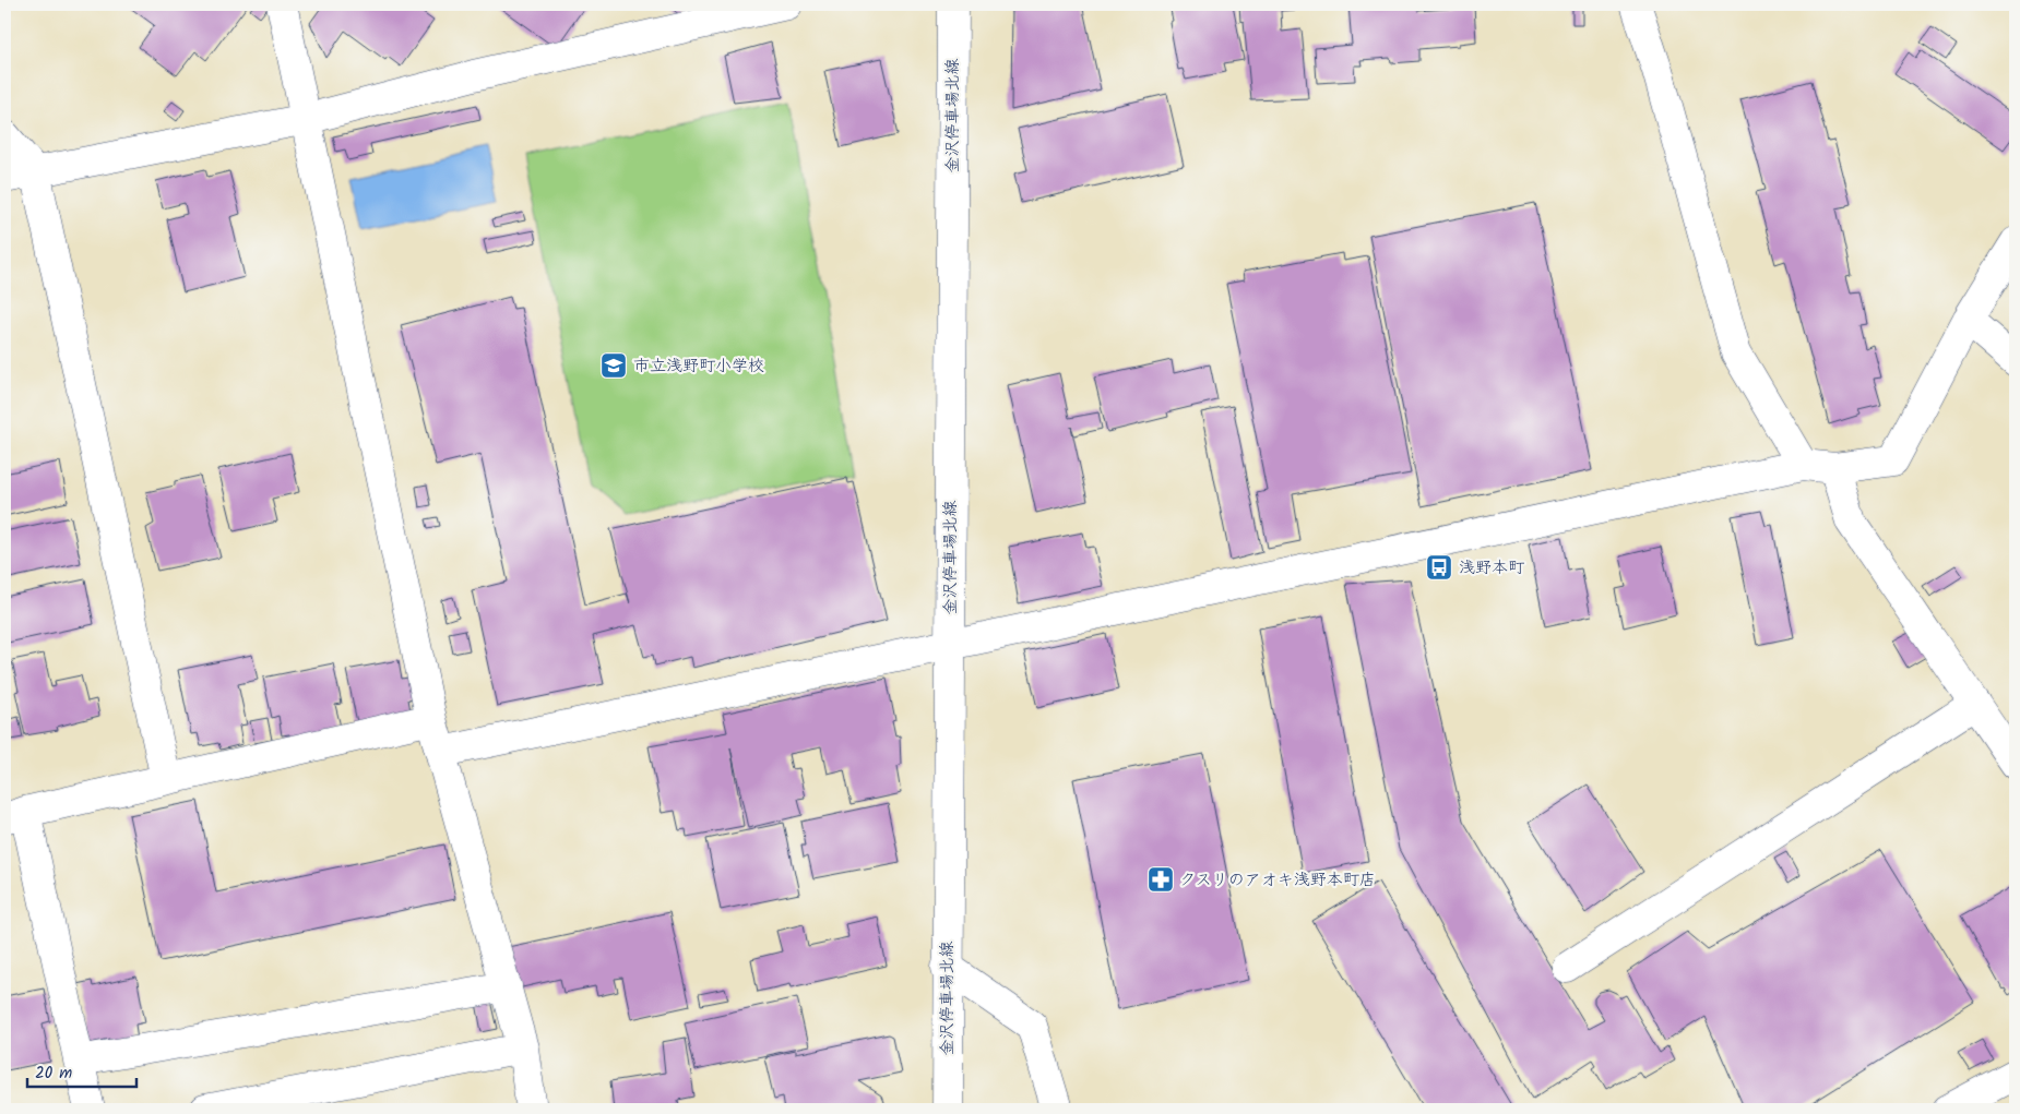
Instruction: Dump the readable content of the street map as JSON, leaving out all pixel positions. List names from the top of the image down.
{
  "streets": {
    "street": ["金沢停車場北線"]
  },
  "places": {
    "school or university": ["市立浅野町小学校"],
    "bus stop": ["浅野本町"],
    "pharmacy": ["クスリのアオキ浅野本町店"]
  },
  "scale_bar": "20 m"
}
